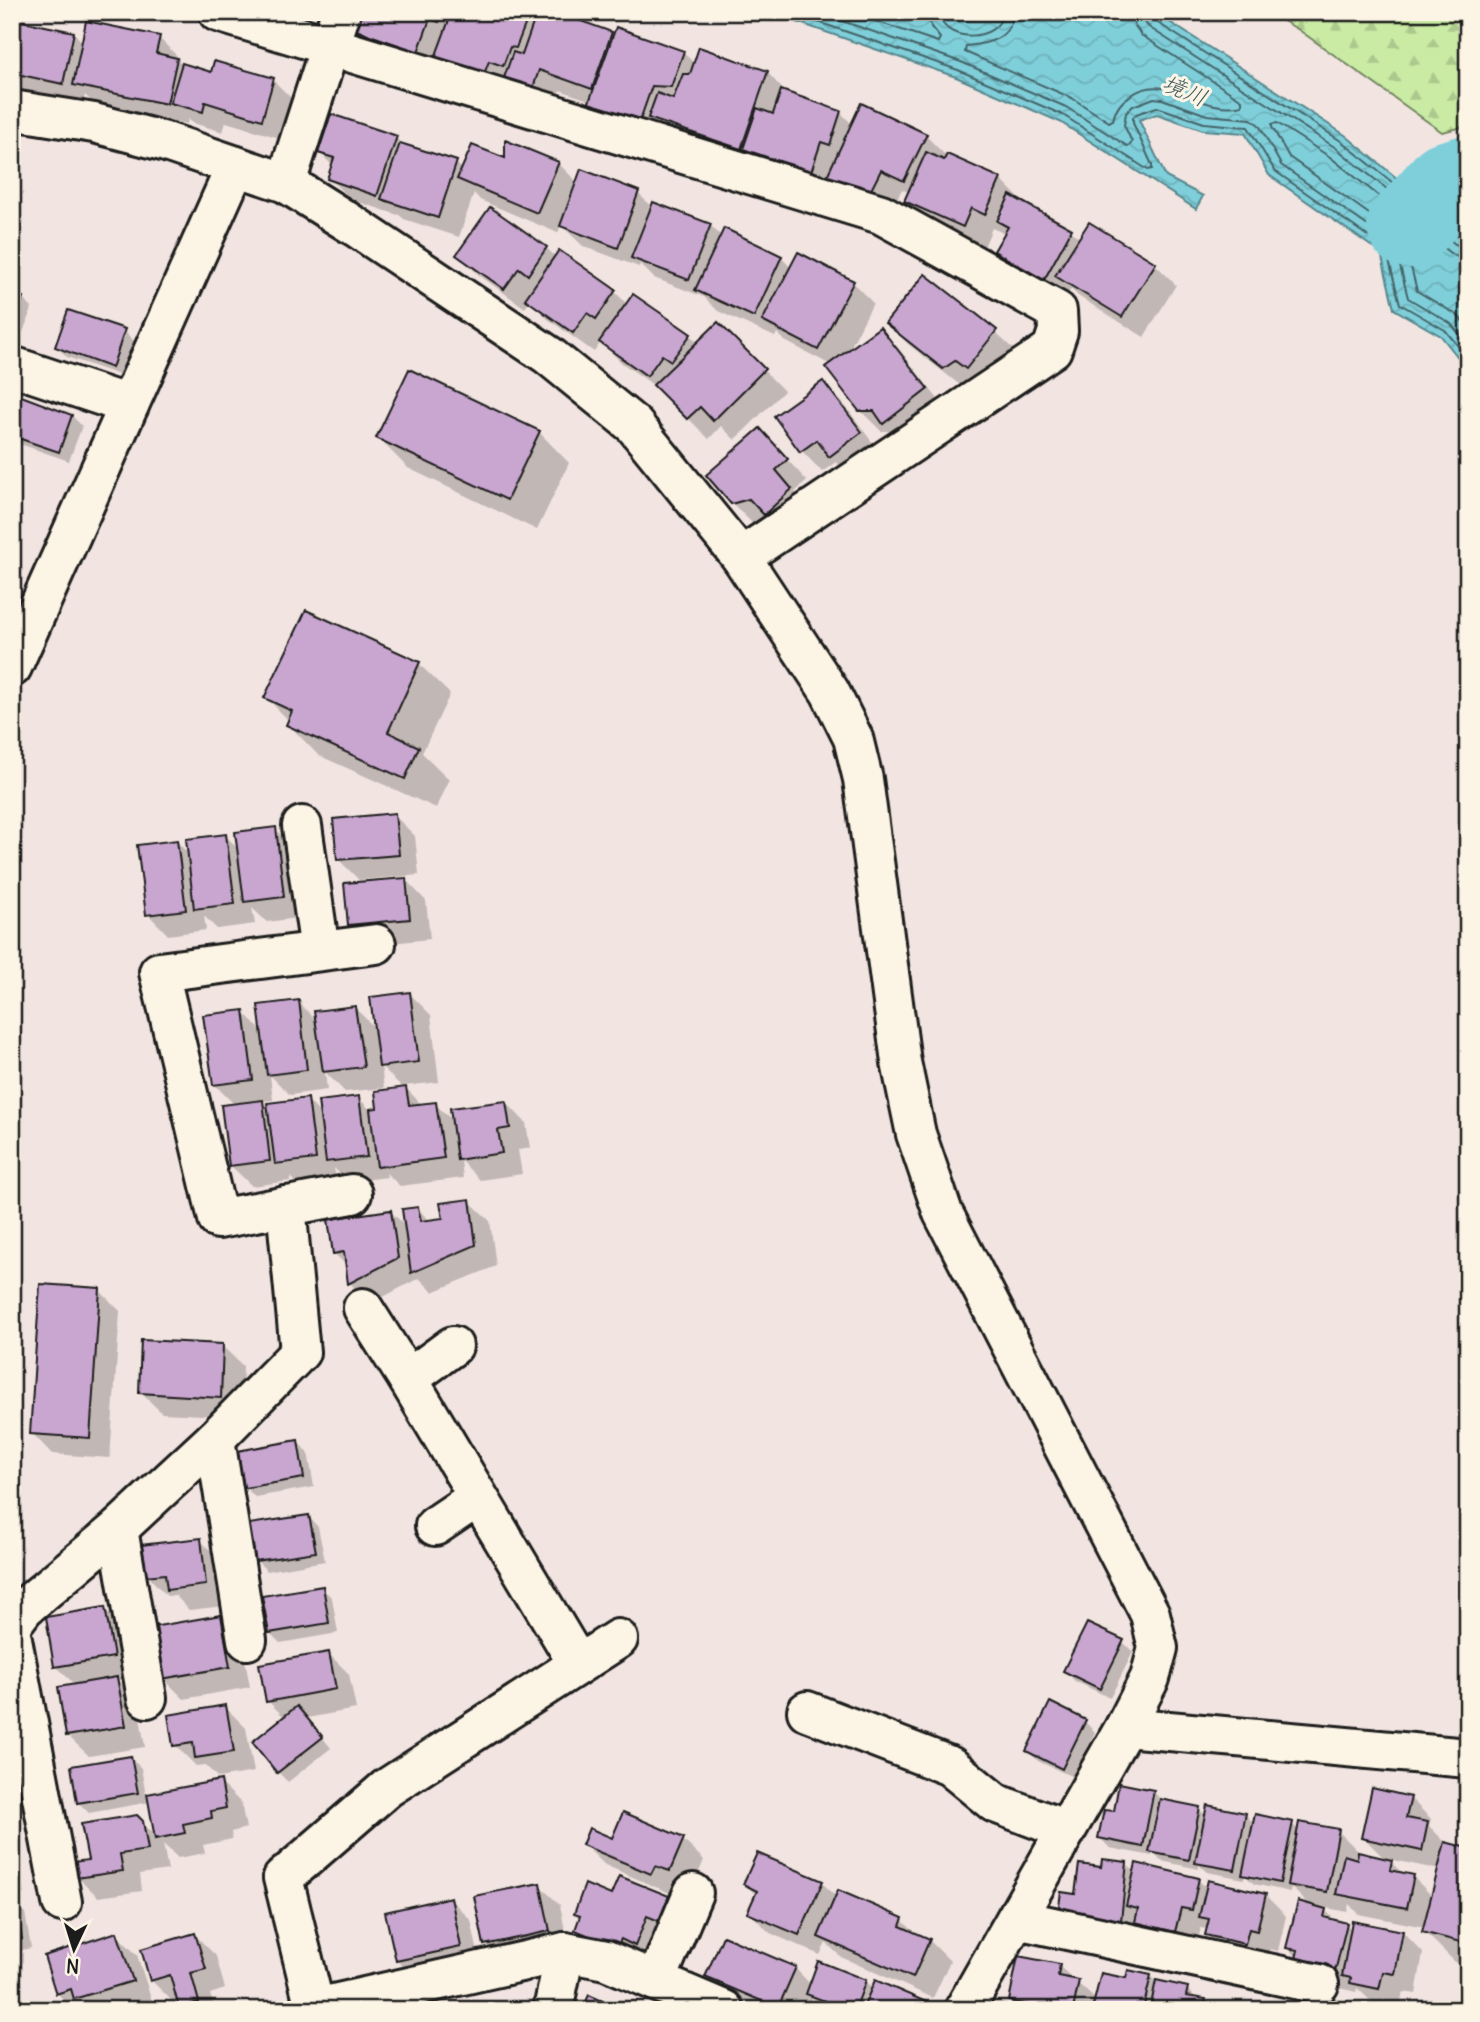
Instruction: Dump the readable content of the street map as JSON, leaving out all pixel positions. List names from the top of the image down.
{
  "water": ["境川"],
  "north": "bottom"
}
